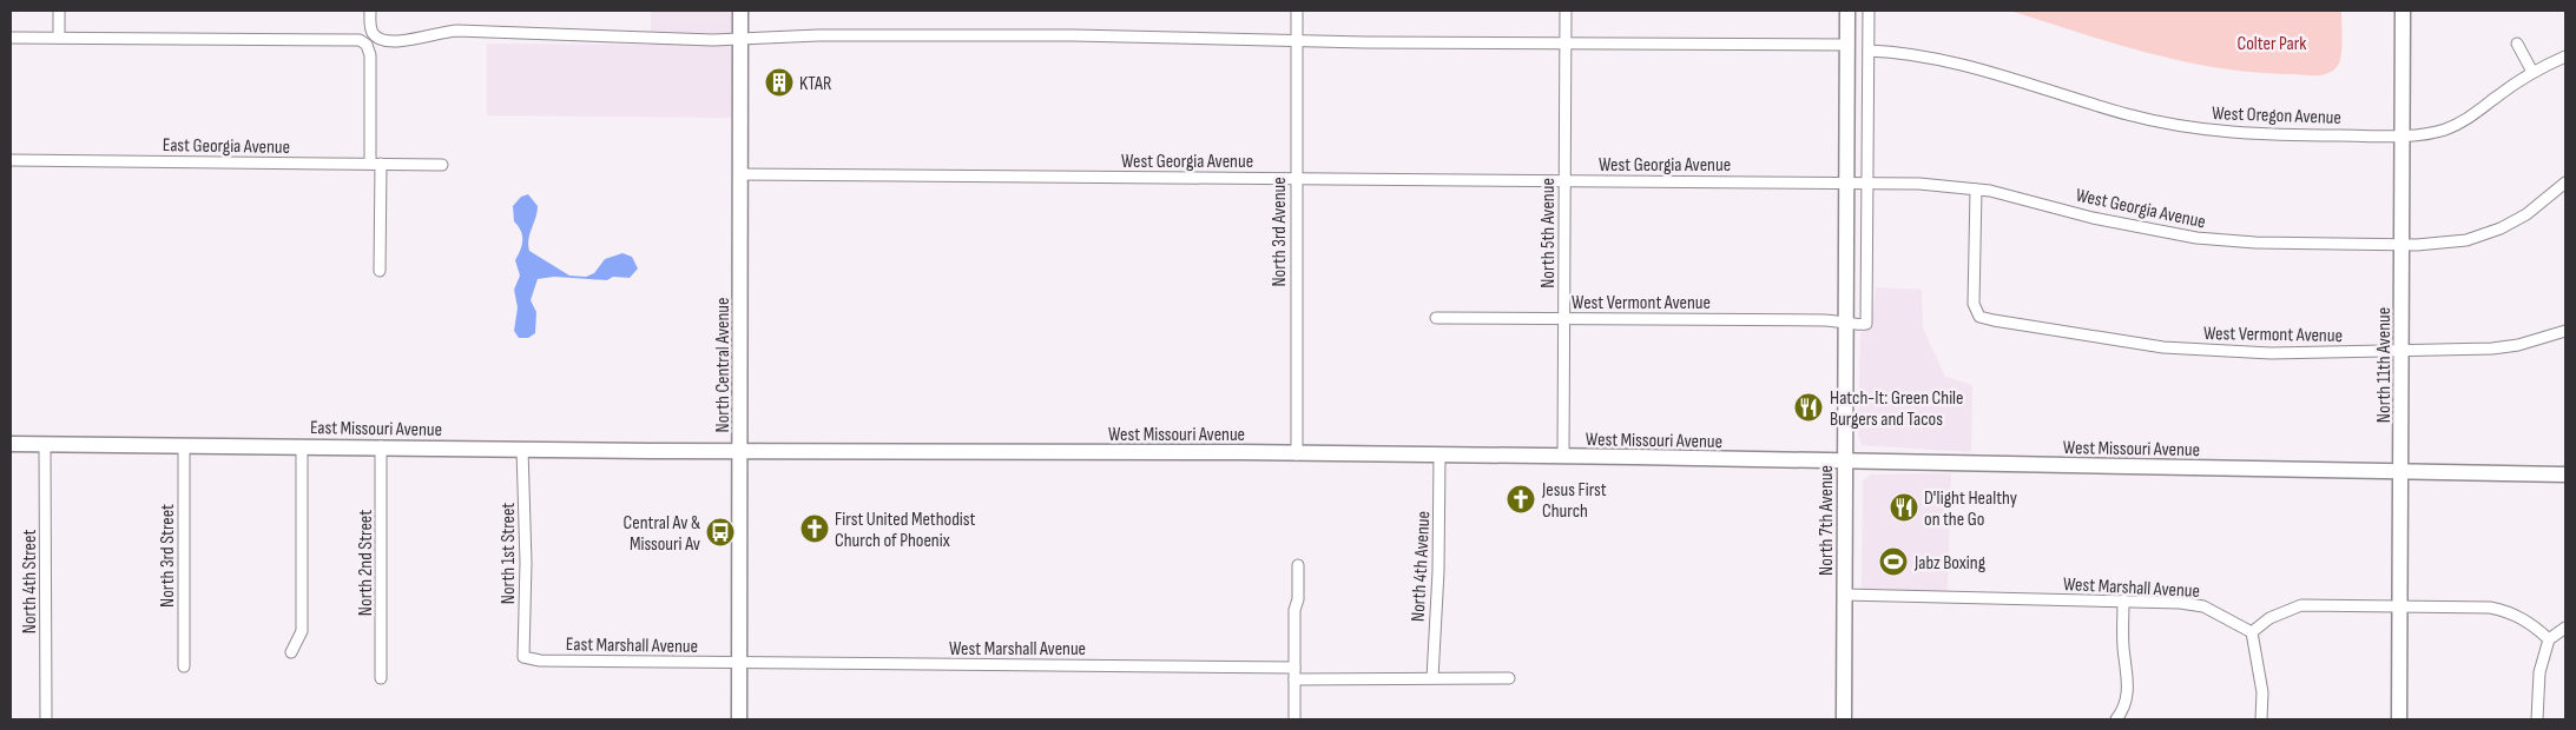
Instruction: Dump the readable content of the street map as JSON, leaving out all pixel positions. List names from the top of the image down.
{
  "streets": {
    "main road": [
      "North Central Avenue",
      "North 11th Avenue",
      "East Missouri Avenue",
      "West Missouri Avenue",
      "North 7th Avenue"
    ],
    "street": [
      "West Oregon Avenue",
      "East Georgia Avenue",
      "West Georgia Avenue",
      "North 3rd Avenue",
      "North 5th Avenue",
      "West Vermont Avenue",
      "North 1st Street",
      "North 3rd Street",
      "North 2nd Street",
      "North 4th Avenue",
      "North 4th Street",
      "West Marshall Avenue",
      "East Marshall Avenue"
    ]
  },
  "crossings": [
    ["West Oregon Avenue", "North 11th Avenue"],
    ["West Georgia Avenue", "North 3rd Avenue"],
    ["West Georgia Avenue", "North 5th Avenue"],
    ["West Georgia Avenue", "West Vermont Avenue"],
    ["West Georgia Avenue", "North Central Avenue"],
    ["West Georgia Avenue", "North 11th Avenue"],
    ["West Georgia Avenue", "North 7th Avenue"],
    ["North 3rd Avenue", "West Missouri Avenue"],
    ["North 5th Avenue", "West Vermont Avenue"],
    ["North 5th Avenue", "West Missouri Avenue"],
    ["West Vermont Avenue", "North 11th Avenue"],
    ["West Vermont Avenue", "North 7th Avenue"],
    ["North Central Avenue", "East Missouri Avenue"],
    ["North Central Avenue", "West Missouri Avenue"],
    ["North Central Avenue", "West Marshall Avenue"],
    ["North Central Avenue", "East Marshall Avenue"],
    ["North 11th Avenue", "West Missouri Avenue"],
    ["East Missouri Avenue", "West Missouri Avenue"],
    ["East Missouri Avenue", "North 1st Street"],
    ["East Missouri Avenue", "North 3rd Street"],
    ["East Missouri Avenue", "North 2nd Street"],
    ["East Missouri Avenue", "North 4th Street"],
    ["West Missouri Avenue", "North 7th Avenue"],
    ["West Missouri Avenue", "North 4th Avenue"],
    ["North 7th Avenue", "West Marshall Avenue"],
    ["North 1st Street", "East Marshall Avenue"],
    ["West Marshall Avenue", "East Marshall Avenue"]
  ],
  "parks": ["Colter Park"],
  "places": {
    "building": ["KTAR"],
    "restaurant": ["Hatch-It: Green Chile Burgers and Tacos", "D'light Healthy on the Go"],
    "church": ["Jesus First Church", "First United Methodist Church of Phoenix"],
    "bus stop": ["Central Av & Missouri Av"],
    "sports": ["Jabz Boxing"]
  }
}
